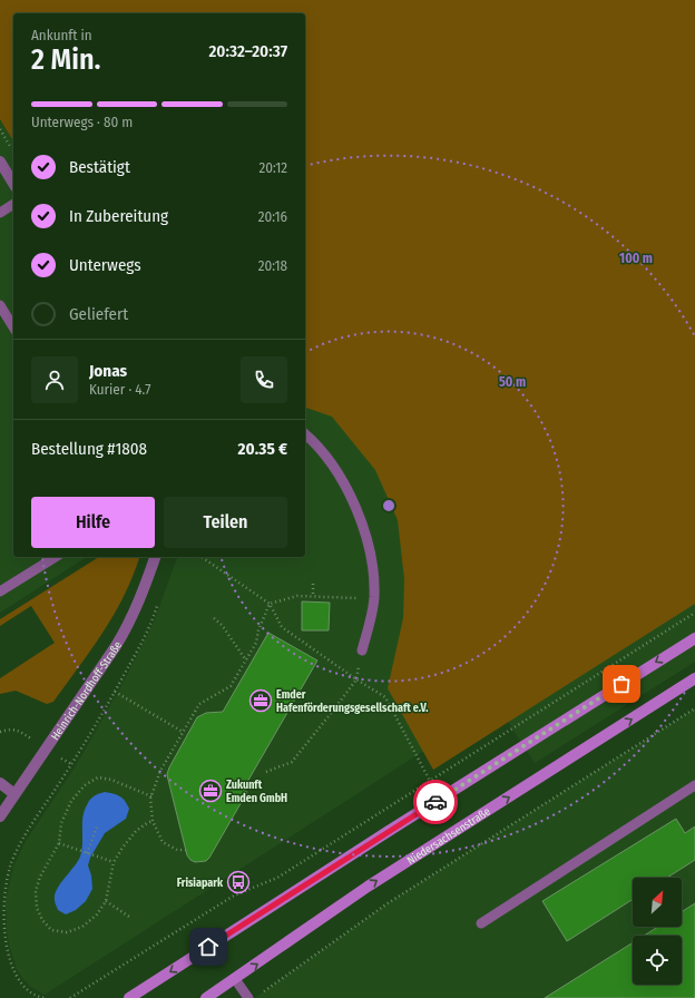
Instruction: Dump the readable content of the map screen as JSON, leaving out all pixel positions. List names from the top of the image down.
{
  "streets": {
    "main road": ["Niedersachsenstraße"],
    "street": ["Heinrich-Nordhoff-Straße"]
  },
  "places": {
    "office": ["Emder Hafenförderungsgesellschaft e.V.", "Zukunft Emden GmbH"],
    "bus stop": ["Frisiapark"]
  },
  "north": "top right",
  "page": {
    "heading": ["2 Min.", "Ankunft in", "20:32–20:37"],
    "panel": [
      "Jonas",
      "Kurier · 4.7",
      "Bestellung #1808",
      "20.35 €"
    ],
    "bar": "Unterwegs · 80 m",
    "list": [
      ["Bestätigt", "20:12"],
      ["In Zubereitung", "20:16"],
      ["Unterwegs", "20:18"],
      "Geliefert"
    ],
    "buttons": ["Hilfe", "Teilen"]
  },
  "rings": ["100 m", "50 m"]
}
